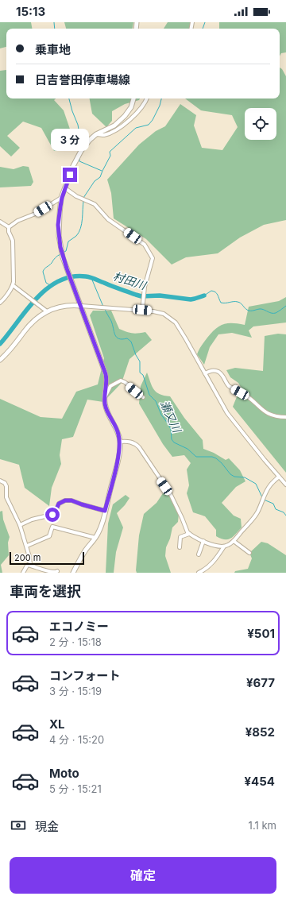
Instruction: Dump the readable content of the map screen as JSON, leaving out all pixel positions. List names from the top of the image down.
{
  "water": ["村田川", "瀬又川"],
  "scale_bar": "200 m",
  "page": {
    "status": "15:13",
    "banner": ["乗車地", "日吉誉田停車場線"],
    "bubble": "3 分",
    "scale": "200 m",
    "heading": "車両を選択",
    "list": [
      {
        "name": "エコノミー",
        "note": "2 分 · 15:18",
        "value": "¥501"
      },
      {
        "name": "コンフォート",
        "note": "3 分 · 15:19",
        "value": "¥677"
      },
      {
        "name": "XL",
        "note": "4 分 · 15:20",
        "value": "¥852"
      },
      {
        "name": "Moto",
        "note": "5 分 · 15:21",
        "value": "¥454"
      }
    ],
    "pay": ["現金", "1.1 km"],
    "buttons": "確定"
  }
}
